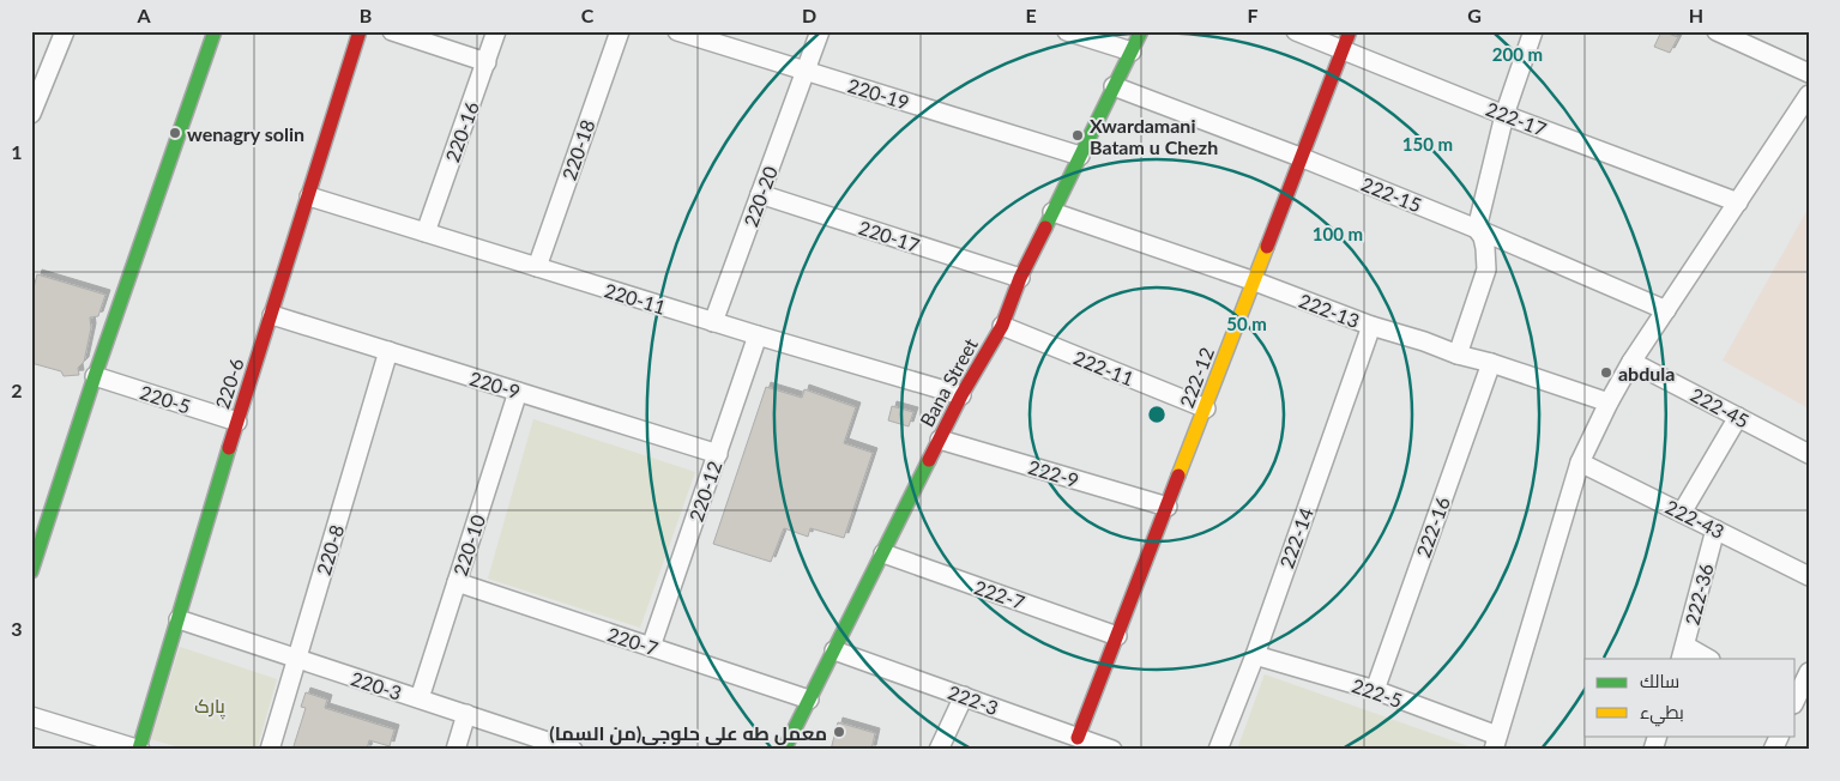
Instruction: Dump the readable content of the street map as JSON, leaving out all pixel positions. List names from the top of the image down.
{
  "streets": {
    "street": [
      "220-19",
      "222-17",
      "220-16",
      "220-18",
      "222-15",
      "220-20",
      "220-17",
      "220-11",
      "222-13",
      "222-11",
      "222-12",
      "Bana Street",
      "220-6",
      "220-9",
      "220-5",
      "222-45",
      "222-9",
      "220-12",
      "222-43",
      "222-16",
      "222-14",
      "220-10",
      "220-8",
      "222-7",
      "222-36",
      "220-7",
      "220-3",
      "222-5",
      "222-3"
    ]
  },
  "crossings": [
    ["220-19", "220-20"],
    ["220-19", "Bana Street"],
    ["222-17", "222-12"],
    ["220-16", "220-11"],
    ["220-18", "220-11"],
    ["222-15", "222-12"],
    ["222-15", "Bana Street"],
    ["220-20", "220-17"],
    ["220-20", "220-11"],
    ["220-17", "Bana Street"],
    ["220-11", "Bana Street"],
    ["220-11", "220-6"],
    ["220-11", "220-12"],
    ["222-13", "222-12"],
    ["222-13", "Bana Street"],
    ["222-13", "222-16"],
    ["222-13", "222-14"],
    ["222-11", "222-12"],
    ["222-11", "Bana Street"],
    ["222-12", "222-9"],
    ["222-12", "222-7"],
    ["222-12", "222-3"],
    ["Bana Street", "222-9"],
    ["Bana Street", "222-7"],
    ["Bana Street", "220-7"],
    ["Bana Street", "222-3"],
    ["220-6", "220-9"],
    ["220-6", "220-5"],
    ["220-6", "220-3"],
    ["220-9", "220-12"],
    ["220-9", "220-10"],
    ["220-9", "220-8"],
    ["220-12", "220-7"],
    ["222-43", "222-36"],
    ["222-16", "222-5"],
    ["222-14", "222-5"],
    ["220-10", "220-7"],
    ["220-10", "220-3"],
    ["220-8", "220-3"]
  ],
  "parks": ["پارک"],
  "places": [
    "wenagry solin",
    "Xwardamani Batam u Chezh",
    "abdula",
    "معمل طه علي حلوجي(من السما)"
  ],
  "legend": ["سالك", "بطيء"],
  "grid": {
    "columns": [
      "A",
      "B",
      "C",
      "D",
      "E",
      "F",
      "G",
      "H"
    ],
    "rows": ["1", "2", "3"]
  },
  "rings": [
    "200 m",
    "150 m",
    "100 m",
    "50 m"
  ]
}
